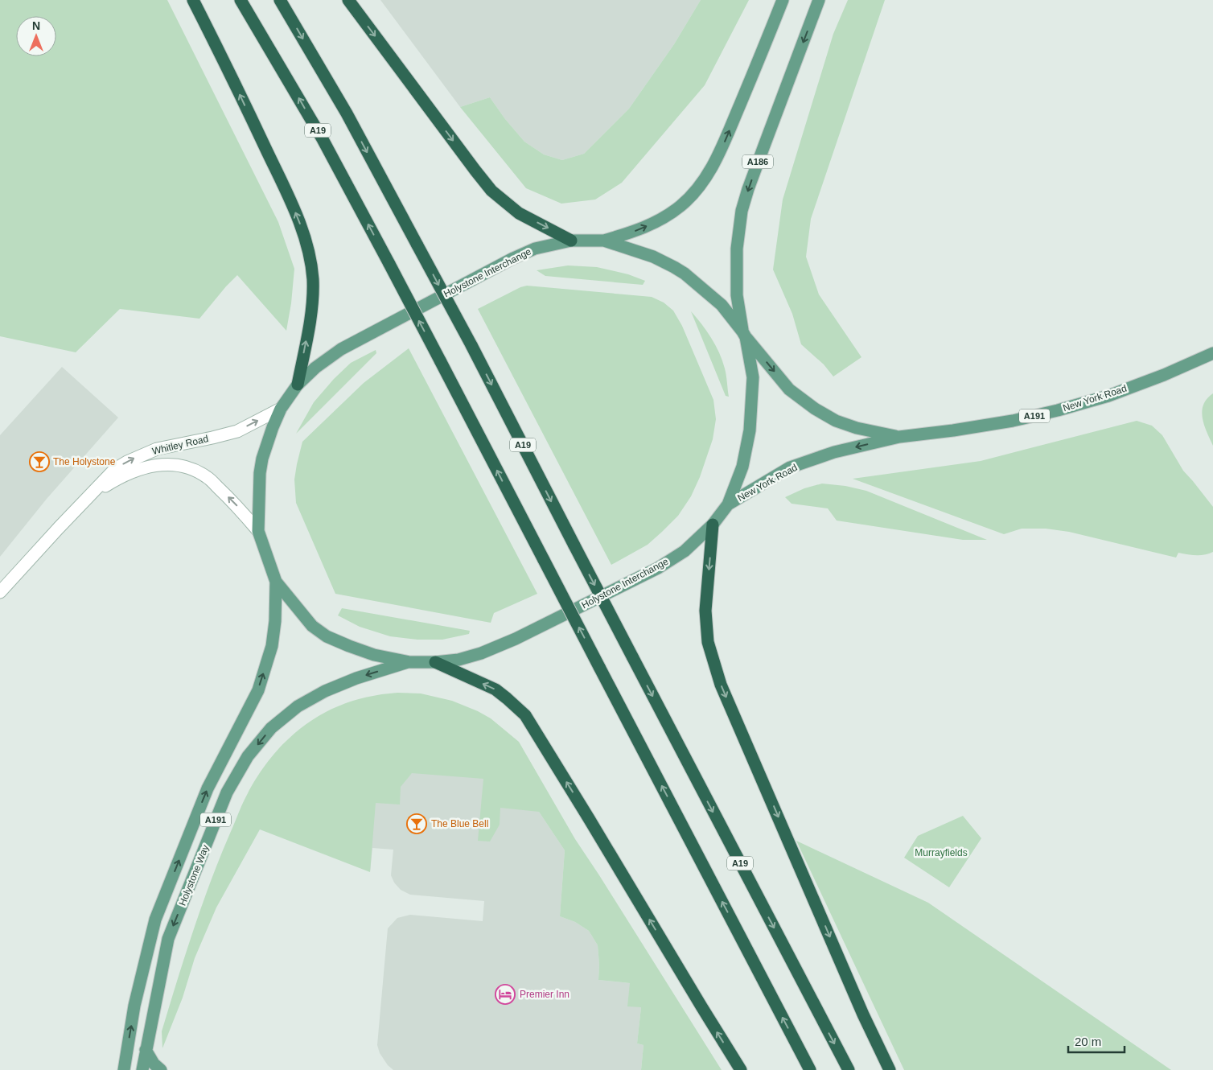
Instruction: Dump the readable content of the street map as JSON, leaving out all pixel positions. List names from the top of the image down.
{
  "streets": {
    "highway": ["A19"],
    "main road": [
      "A186",
      "Holystone Interchange",
      "New York Road",
      "A191",
      "Holystone Way"
    ],
    "street": ["Whitley Road"]
  },
  "crossings": [
    ["A186", "Holystone Interchange"],
    ["A186", "New York Road"],
    ["Holystone Interchange", "New York Road"],
    ["Holystone Interchange", "Whitley Road"],
    ["Holystone Interchange", "Holystone Way"]
  ],
  "parks": ["Murrayfields"],
  "places": {
    "bar": ["The Holystone", "The Blue Bell"],
    "hotel": ["Premier Inn"]
  },
  "scale_bar": "20 m",
  "north": "top"
}
